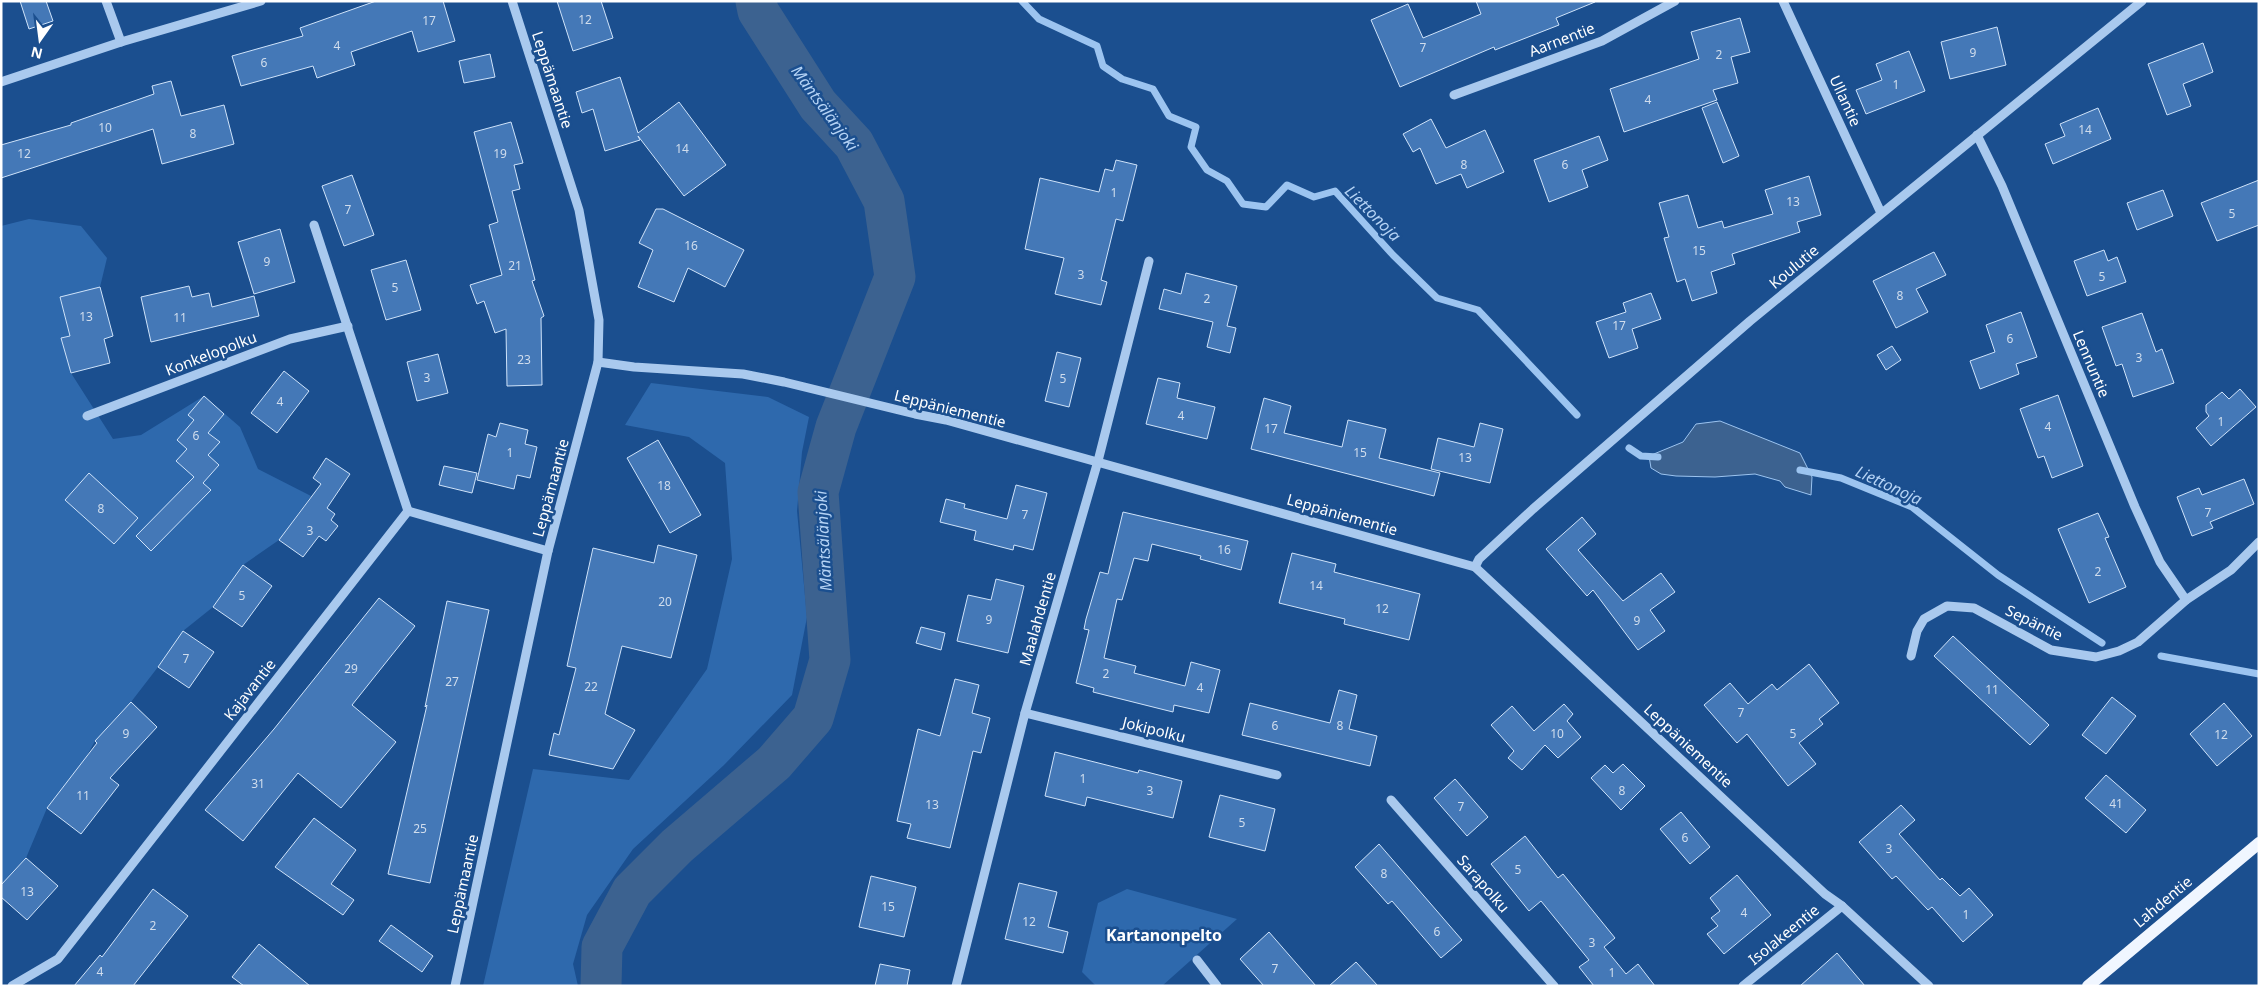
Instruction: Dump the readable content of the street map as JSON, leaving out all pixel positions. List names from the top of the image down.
{
  "streets": {
    "main road": ["Lahdentie"],
    "street": [
      "Aarnentie",
      "Leppämaantie",
      "Ullantie",
      "Koulutie",
      "Konkelopolku",
      "Lennuntie",
      "Leppäniementie",
      "Maalahdentie",
      "Sepäntie",
      "Kajavantie",
      "Jokipolku",
      "Sarapolku",
      "Isolakeentie"
    ]
  },
  "crossings": [
    ["Leppämaantie", "Leppäniementie"],
    ["Ullantie", "Koulutie"],
    ["Koulutie", "Lennuntie"],
    ["Koulutie", "Leppäniementie"],
    ["Lennuntie", "Sepäntie"],
    ["Leppäniementie", "Maalahdentie"],
    ["Leppäniementie", "Isolakeentie"],
    ["Maalahdentie", "Jokipolku"]
  ],
  "districts": ["Kartanonpelto"],
  "water": ["Mäntsälänjoki", "Liettonoja"],
  "house_numbers": [
    "12",
    "17",
    "4",
    "7",
    "9",
    "2",
    "6",
    "1",
    "4",
    "10",
    "14",
    "8",
    "14",
    "12",
    "19",
    "8",
    "6",
    "1",
    "13",
    "7",
    "5",
    "16",
    "15",
    "9",
    "21",
    "3",
    "5",
    "5",
    "8",
    "2",
    "13",
    "11",
    "17",
    "6",
    "3",
    "23",
    "3",
    "5",
    "4",
    "4",
    "1",
    "4",
    "17",
    "6",
    "1",
    "15",
    "13",
    "18",
    "8",
    "7",
    "7",
    "3",
    "16",
    "2",
    "14",
    "5",
    "20",
    "12",
    "9",
    "9",
    "7",
    "29",
    "2",
    "27",
    "22",
    "4",
    "11",
    "7",
    "6",
    "8",
    "9",
    "10",
    "5",
    "12",
    "1",
    "31",
    "3",
    "8",
    "11",
    "41",
    "13",
    "7",
    "5",
    "25",
    "6",
    "3",
    "5",
    "8",
    "13",
    "15",
    "4",
    "1",
    "12",
    "2",
    "6",
    "3",
    "7",
    "4",
    "1"
  ],
  "north": "bottom"
}
